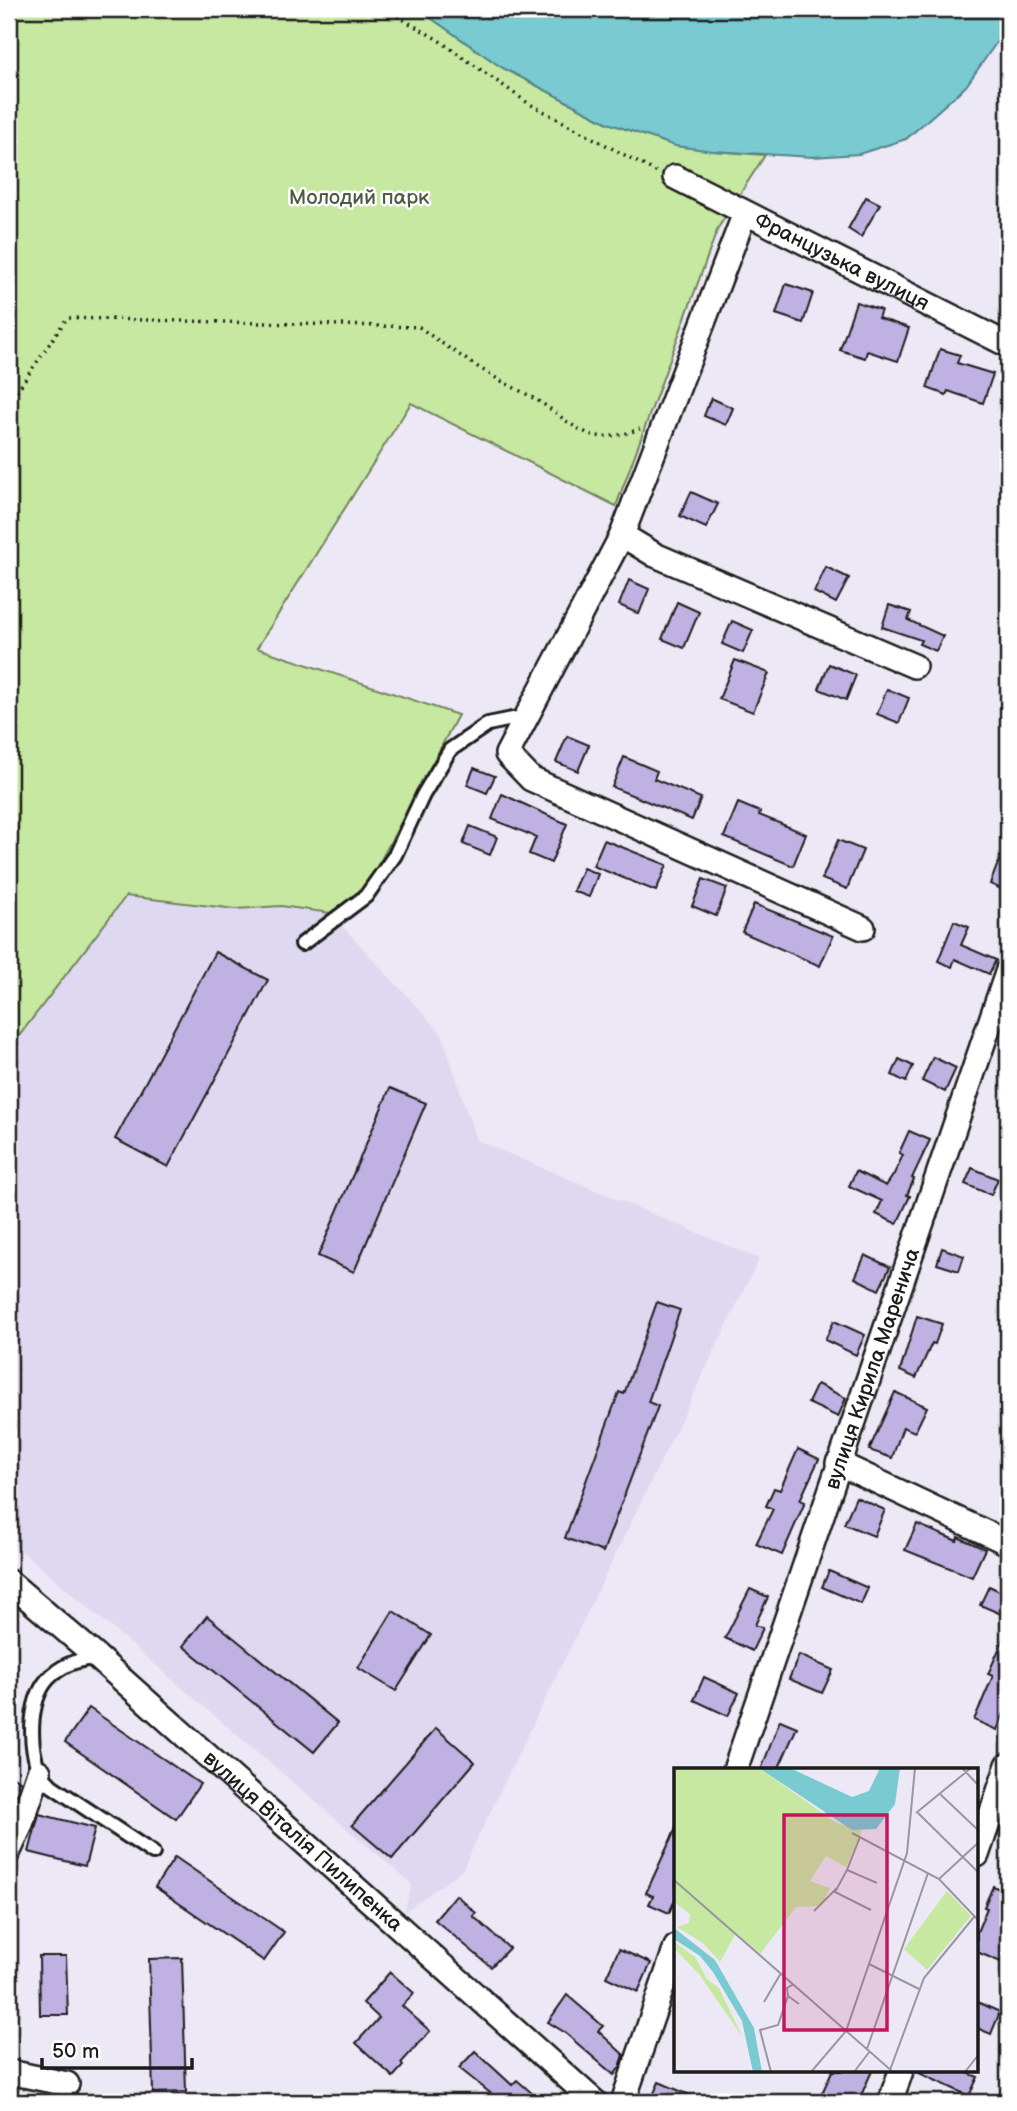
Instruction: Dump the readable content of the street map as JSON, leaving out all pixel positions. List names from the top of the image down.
{
  "streets": {
    "street": ["Французька вулиця", "вулиця Кирила Маренича", "вулиця Віталія Пилипенка"]
  },
  "parks": ["Молодий парк"],
  "scale_bar": "50 m"
}
